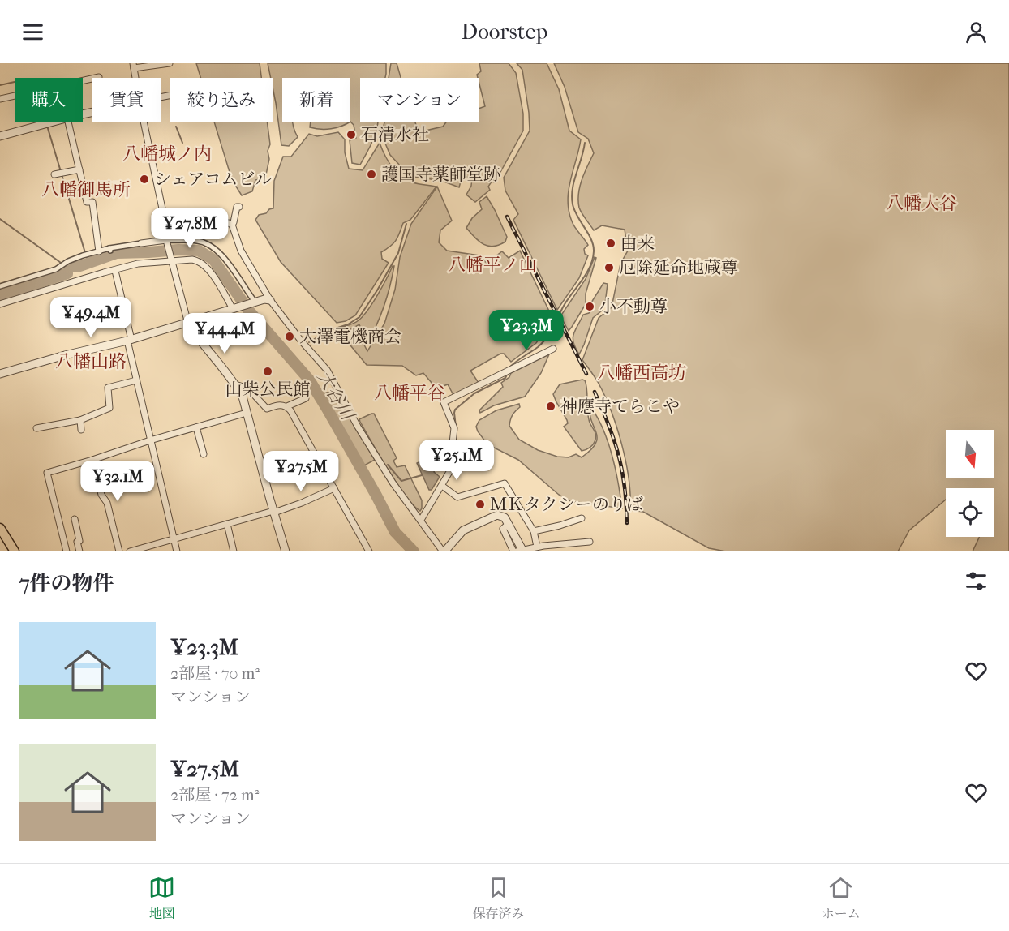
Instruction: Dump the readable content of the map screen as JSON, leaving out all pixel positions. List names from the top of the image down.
{
  "districts": [
    "八幡城ノ内",
    "八幡御馬所",
    "八幡大谷",
    "八幡平ノ山",
    "八幡山路",
    "八幡西高坊",
    "八幡平谷"
  ],
  "water": ["大谷川"],
  "places": [
    "石清水社",
    "護国寺薬師堂跡",
    "シェアコムビル",
    "由来",
    "厄除延命地蔵尊",
    "小不動尊",
    "大澤電機商会",
    "山柴公民館",
    "神應寺てらこや",
    "ＭＫタクシーのりば"
  ],
  "north": "bottom",
  "page": {
    "header": "Doorstep",
    "chip": [
      "購入",
      "賃貸",
      "絞り込み",
      "新着",
      "マンション"
    ],
    "price": [
      "¥27.8M",
      "¥49.4M",
      "¥23.3M",
      "¥44.4M",
      "¥25.1M",
      "¥27.5M",
      "¥32.1M"
    ],
    "heading": "7件の物件",
    "list": [
      {
        "name": "¥23.3M",
        "note": "2部屋 · 70 m² · マンション"
      },
      {
        "name": "¥27.5M",
        "note": "2部屋 · 72 m² · マンション"
      }
    ],
    "tabs": ["地図", "保存済み", "ホーム"]
  }
}
